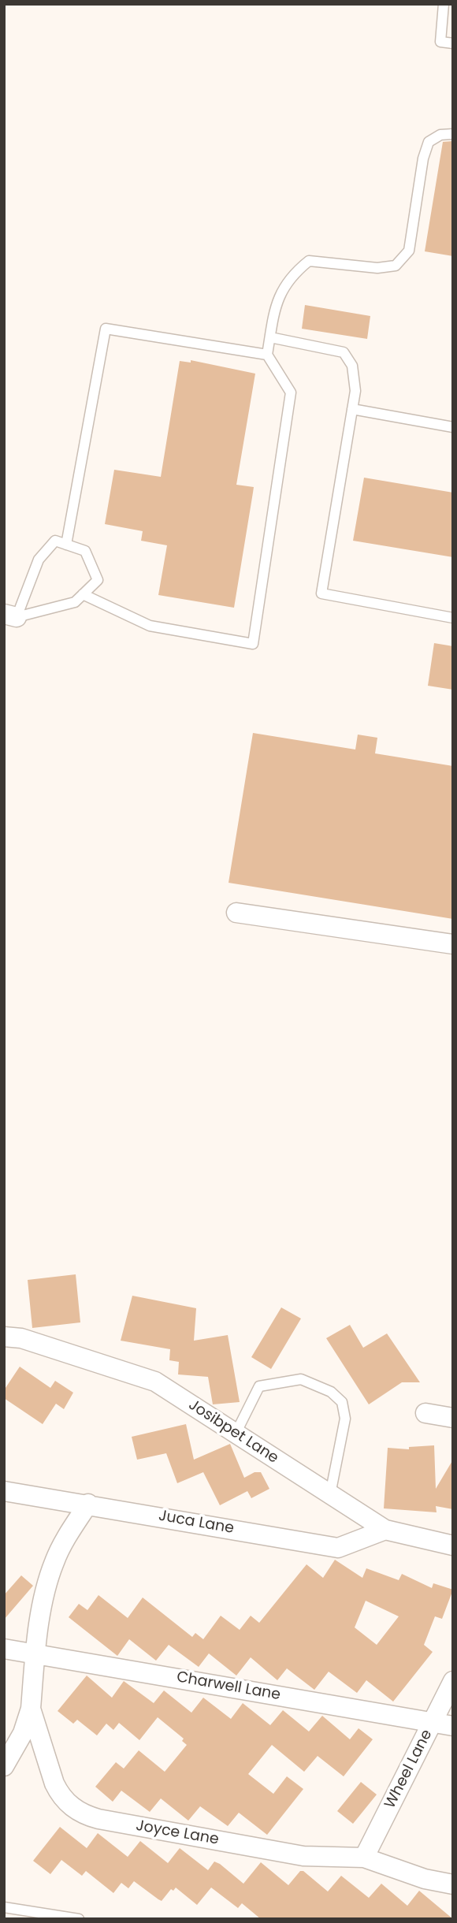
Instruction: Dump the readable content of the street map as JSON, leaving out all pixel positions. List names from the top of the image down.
{
  "streets": {
    "street": [
      "Josibpet Lane",
      "Juca Lane",
      "Charwell Lane",
      "Wheel Lane",
      "Joyce Lane"
    ]
  },
  "crossings": [
    ["Josibpet Lane", "Juca Lane"],
    ["Charwell Lane", "Wheel Lane"],
    ["Wheel Lane", "Joyce Lane"]
  ]
}
